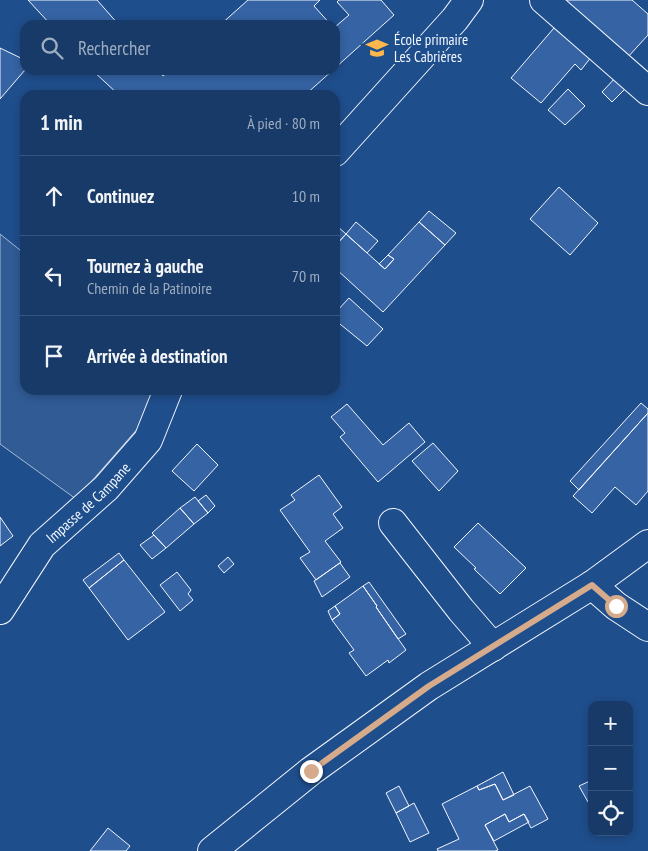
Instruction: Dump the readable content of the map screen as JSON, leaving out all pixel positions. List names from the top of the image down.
{
  "streets": {
    "street": ["Impasse de Campane"]
  },
  "places": {
    "school or university": ["École primaire Les Cabrières"]
  },
  "page": {
    "search": "Rechercher",
    "heading": ["1 min", "À pied · 80 m"],
    "list": [
      ["Continuez", "10 m"],
      ["Tournez à gauche", "Chemin de la Patinoire", "70 m"],
      "Arrivée à destination"
    ],
    "map_buttons": ["+", "−"]
  }
}
